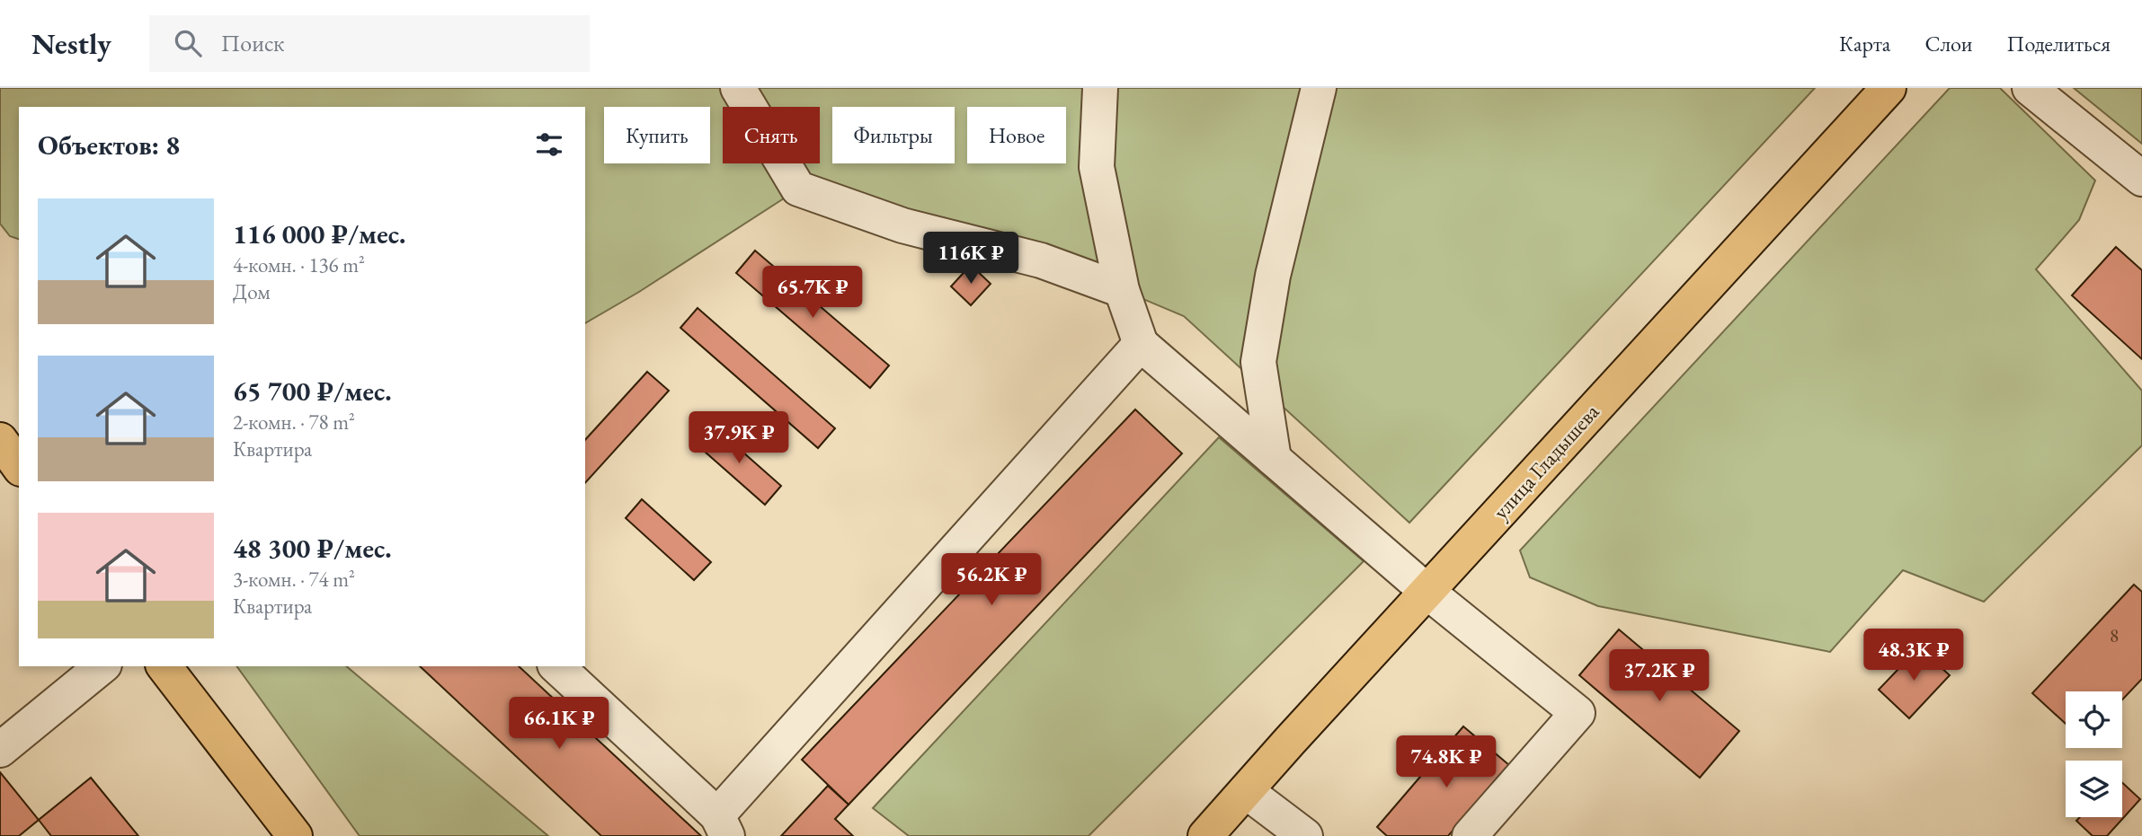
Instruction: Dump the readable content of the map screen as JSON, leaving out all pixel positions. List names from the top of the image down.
{
  "streets": {
    "main road": ["улица Гладышева"]
  },
  "house_numbers": ["8"],
  "page": {
    "header": "Nestly",
    "search": "Поиск",
    "nav": ["Карта", "Слои", "Поделиться"],
    "chip": [
      "Купить",
      "Снять",
      "Фильтры",
      "Новое"
    ],
    "heading": "Объектов: 8",
    "list": [
      {
        "name": "116 000 ₽/мес.",
        "note": "4-комн. · 136 m² · Дом"
      },
      {
        "name": "65 700 ₽/мес.",
        "note": "2-комн. · 78 m² · Квартира"
      },
      {
        "name": "48 300 ₽/мес.",
        "note": "3-комн. · 74 m² · Квартира"
      }
    ],
    "price": [
      "116K ₽",
      "65.7K ₽",
      "37.9K ₽",
      "56.2K ₽",
      "48.3K ₽",
      "37.2K ₽",
      "66.1K ₽",
      "74.8K ₽"
    ]
  }
}
